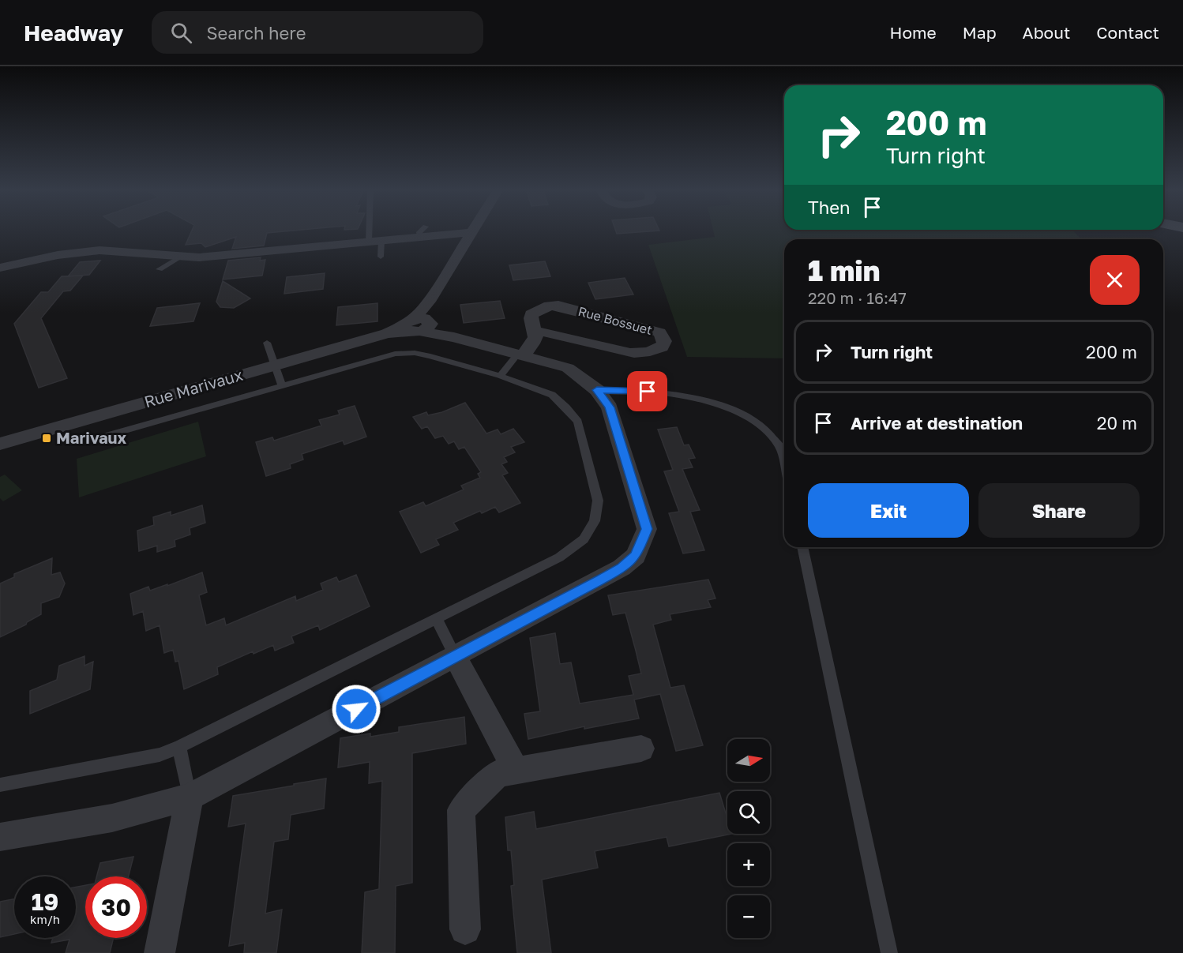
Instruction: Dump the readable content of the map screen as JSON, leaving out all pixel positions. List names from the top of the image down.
{
  "streets": {
    "street": ["Rue Bossuet", "Rue Marivaux"]
  },
  "places": {
    "transit": ["Marivaux"]
  },
  "north": "right",
  "page": {
    "header": "Headway",
    "search": "Search here",
    "nav": [
      "Home",
      "Map",
      "About",
      "Contact"
    ],
    "turn": ["200 m", "Turn right"],
    "then": "Then",
    "heading": ["1 min", "220 m · 16:47"],
    "list": [
      {
        "name": "Turn right",
        "value": "200 m"
      },
      {
        "name": "Arrive at destination",
        "value": "20 m"
      }
    ],
    "buttons": ["Exit", "Share"],
    "map_buttons": ["+", "−"],
    "speed": "19 km/h",
    "limit": "30"
  }
}
